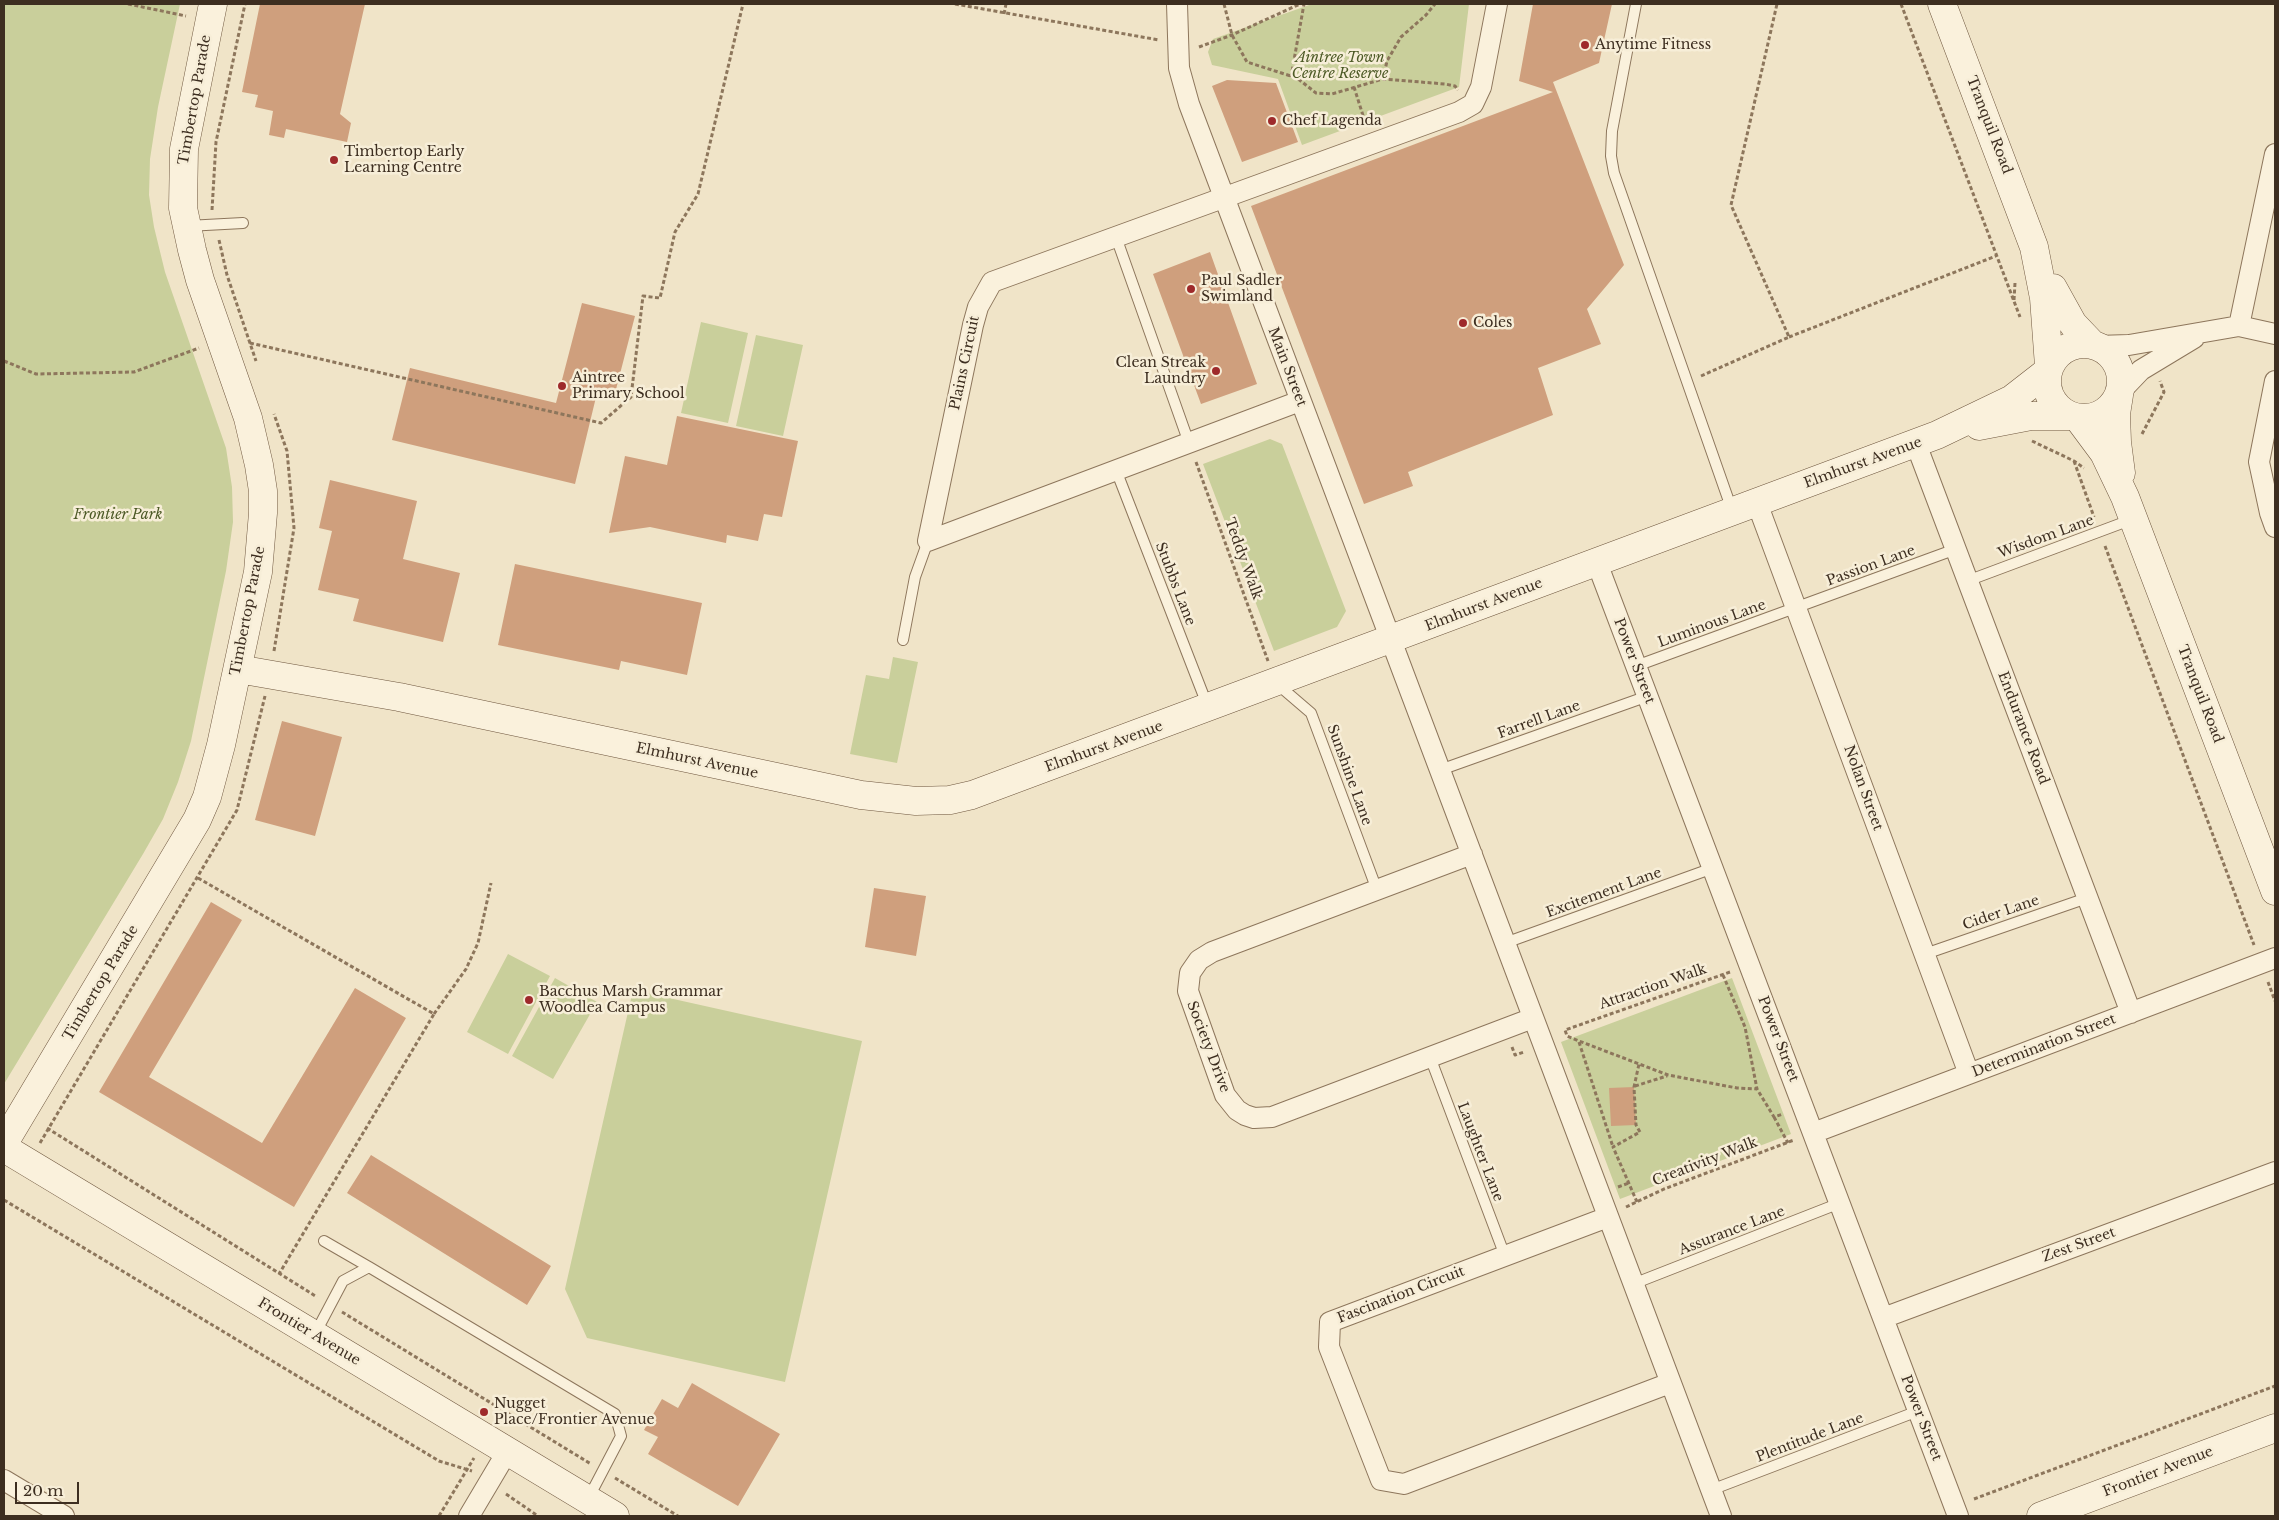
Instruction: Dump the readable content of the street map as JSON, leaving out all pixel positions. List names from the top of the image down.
{
  "streets": {
    "street": [
      "Timbertop Parade",
      "Tranquil Road",
      "Plains Circuit",
      "Main Street",
      "Elmhurst Avenue",
      "Power Street",
      "Endurance Road",
      "Nolan Street",
      "Determination Street",
      "Society Drive",
      "Zest Street",
      "Fascination Circuit",
      "Frontier Avenue"
    ],
    "lane": [
      "Wisdom Lane",
      "Passion Lane",
      "Stubbs Lane",
      "Luminous Lane",
      "Farrell Lane",
      "Sunshine Lane",
      "Excitement Lane",
      "Cider Lane",
      "Laughter Lane",
      "Assurance Lane",
      "Plentitude Lane"
    ],
    "path": ["Teddy Walk", "Attraction Walk", "Creativity Walk"]
  },
  "crossings": [
    ["Timbertop Parade", "Elmhurst Avenue"],
    ["Tranquil Road", "Elmhurst Avenue"],
    ["Tranquil Road", "Wisdom Lane"],
    ["Plains Circuit", "Main Street"],
    ["Main Street", "Elmhurst Avenue"],
    ["Main Street", "Farrell Lane"],
    ["Main Street", "Excitement Lane"],
    ["Main Street", "Society Drive"],
    ["Main Street", "Creativity Walk"],
    ["Main Street", "Assurance Lane"],
    ["Main Street", "Fascination Circuit"],
    ["Main Street", "Plentitude Lane"],
    ["Elmhurst Avenue", "Teddy Walk"],
    ["Elmhurst Avenue", "Stubbs Lane"],
    ["Elmhurst Avenue", "Power Street"],
    ["Elmhurst Avenue", "Endurance Road"],
    ["Elmhurst Avenue", "Sunshine Lane"],
    ["Elmhurst Avenue", "Nolan Street"],
    ["Wisdom Lane", "Endurance Road"],
    ["Teddy Walk", "Sunshine Lane"],
    ["Passion Lane", "Luminous Lane"],
    ["Passion Lane", "Endurance Road"],
    ["Passion Lane", "Nolan Street"],
    ["Luminous Lane", "Power Street"],
    ["Luminous Lane", "Nolan Street"],
    ["Power Street", "Farrell Lane"],
    ["Power Street", "Excitement Lane"],
    ["Power Street", "Attraction Walk"],
    ["Power Street", "Determination Street"],
    ["Power Street", "Creativity Walk"],
    ["Power Street", "Assurance Lane"],
    ["Power Street", "Zest Street"],
    ["Power Street", "Plentitude Lane"],
    ["Endurance Road", "Cider Lane"],
    ["Endurance Road", "Determination Street"],
    ["Sunshine Lane", "Society Drive"],
    ["Nolan Street", "Cider Lane"],
    ["Nolan Street", "Determination Street"],
    ["Determination Street", "Creativity Walk"],
    ["Society Drive", "Laughter Lane"],
    ["Laughter Lane", "Fascination Circuit"],
    ["Creativity Walk", "Fascination Circuit"]
  ],
  "parks": ["Aintree Town Centre Reserve", "Frontier Park"],
  "places": [
    "Anytime Fitness",
    "Chef Lagenda",
    "Timbertop Early Learning Centre",
    "Paul Sadler Swimland",
    "Coles",
    "Clean Streak Laundry",
    "Aintree Primary School",
    "Bacchus Marsh Grammar Woodlea Campus",
    "Nugget Place/Frontier Avenue"
  ],
  "scale_bar": "20 m"
}
